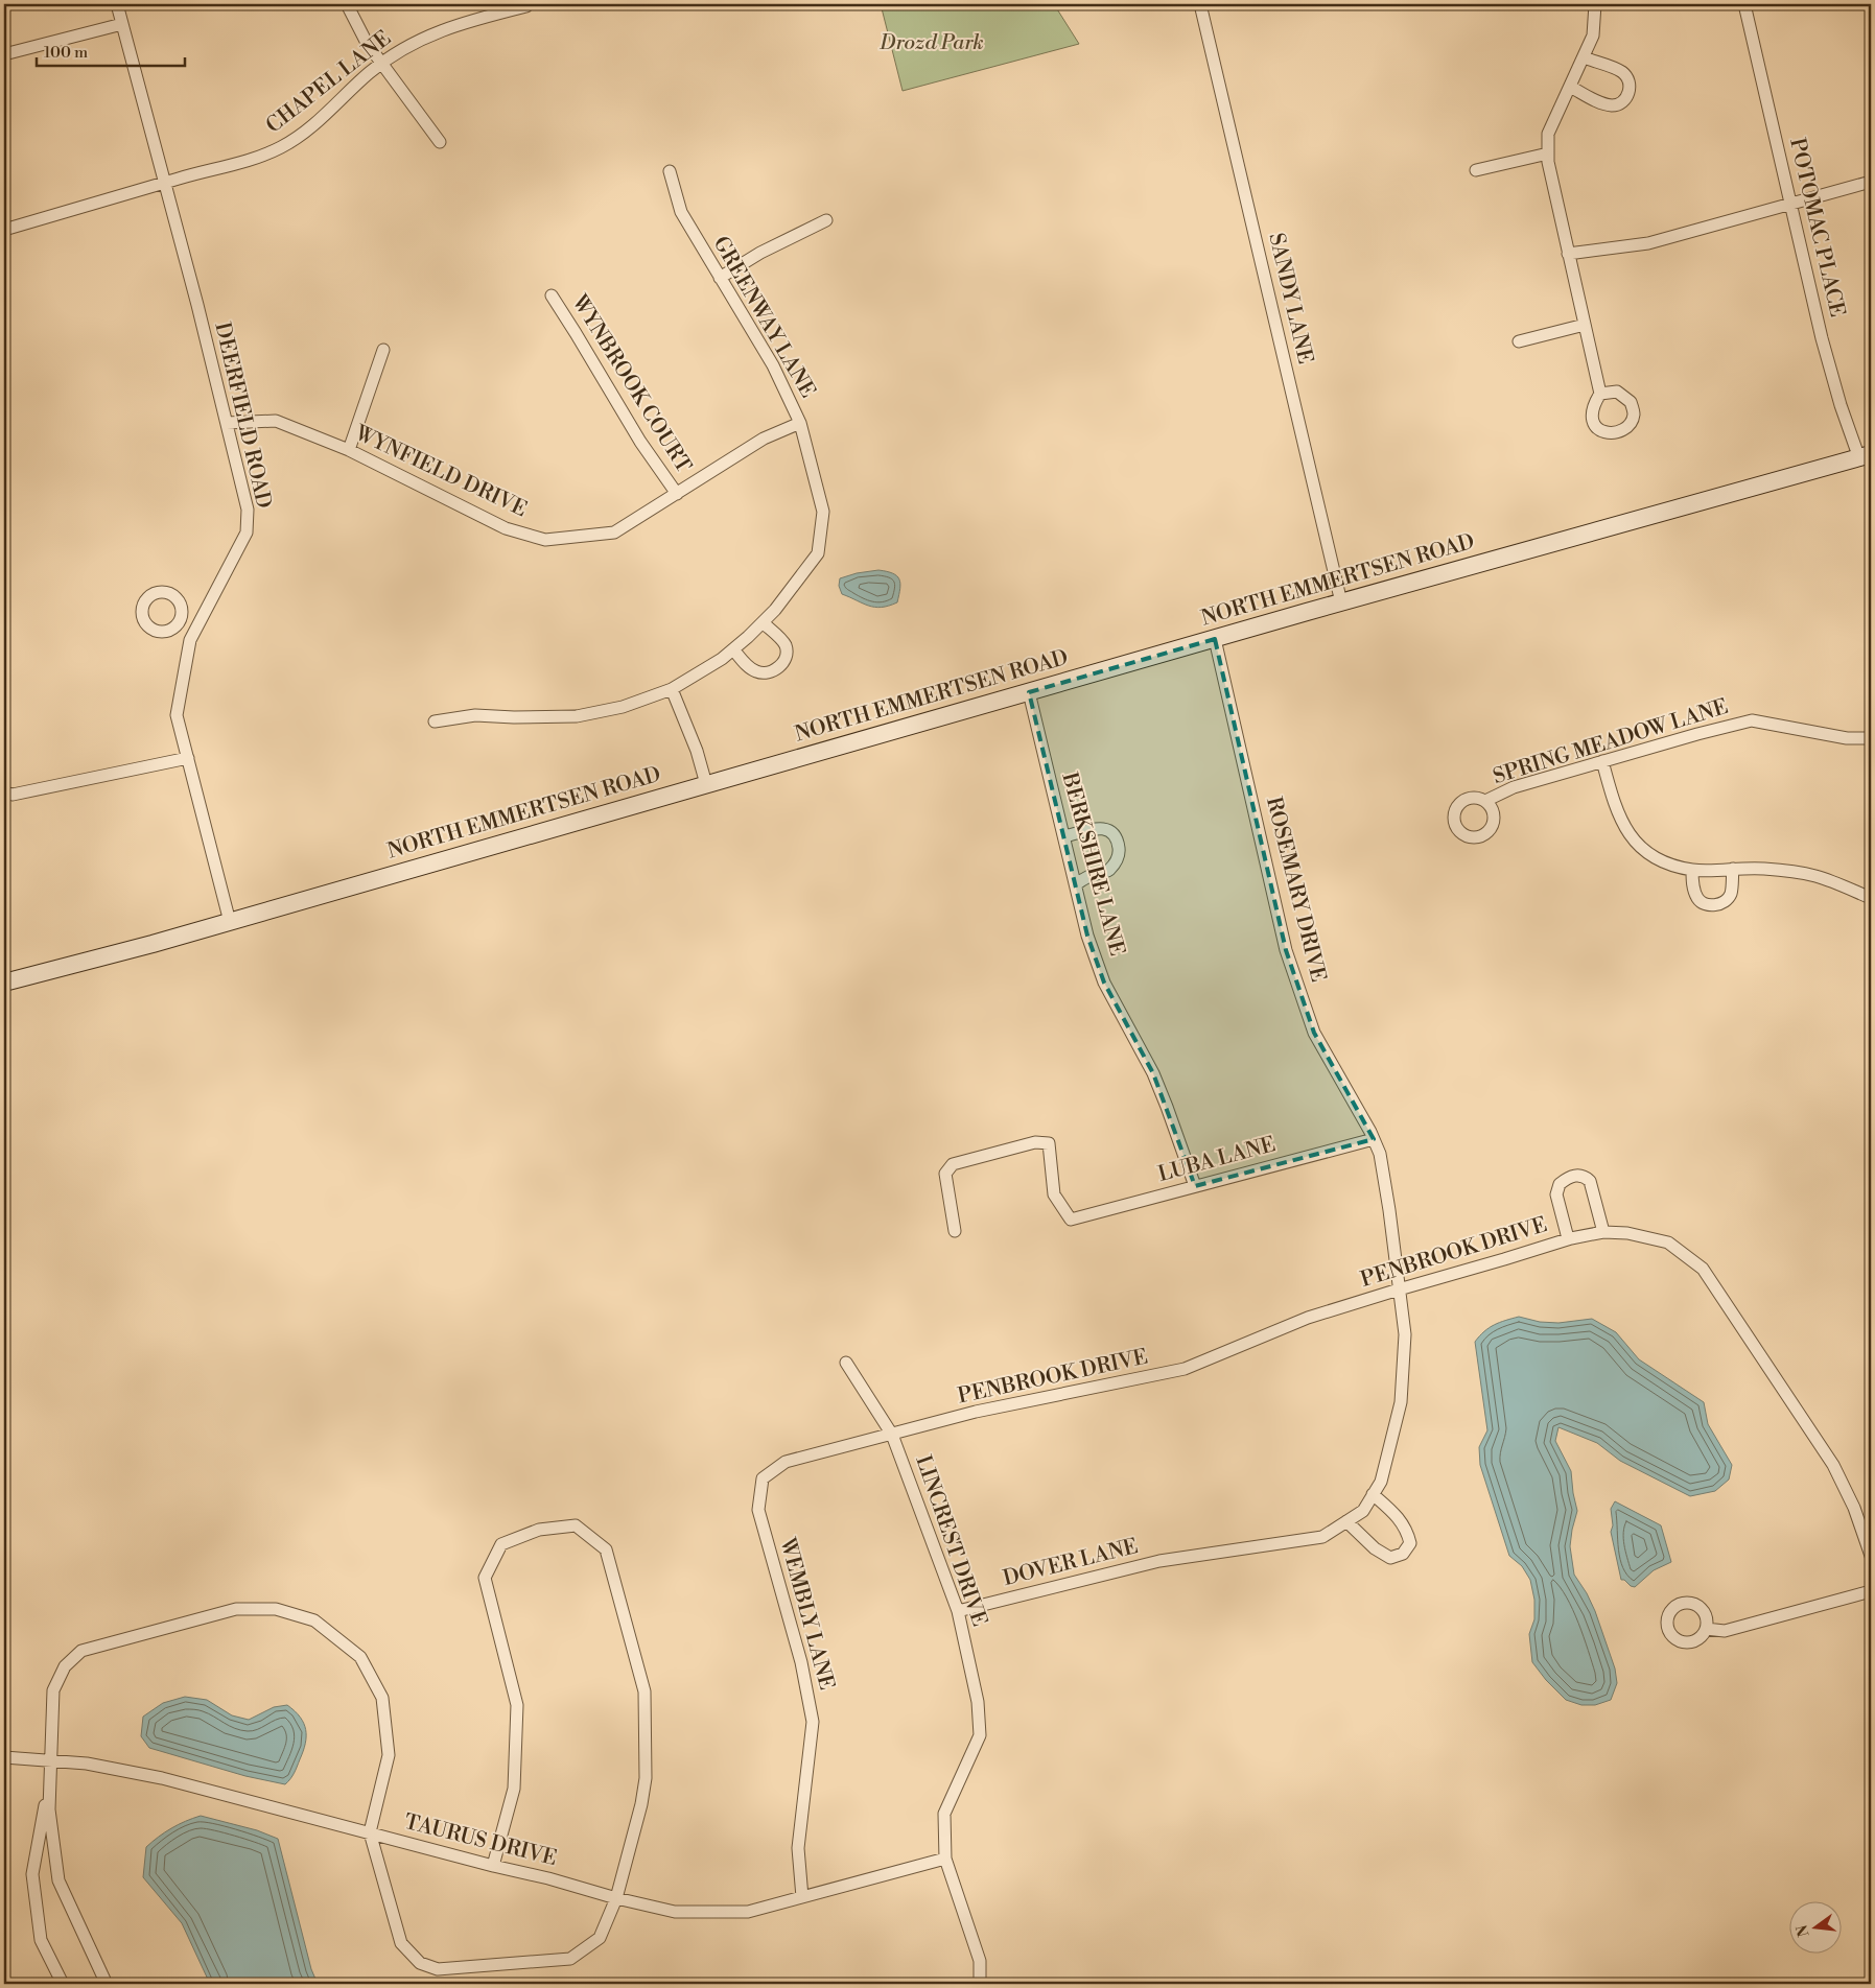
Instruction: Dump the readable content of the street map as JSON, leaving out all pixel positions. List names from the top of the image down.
{
  "streets": {
    "street": [
      "CHAPEL LANE",
      "POTOMAC PLACE",
      "SANDY LANE",
      "GREENWAY LANE",
      "WYNBROOK COURT",
      "DEERFIELD ROAD",
      "WYNFIELD DRIVE",
      "NORTH EMMERTSEN ROAD",
      "SPRING MEADOW LANE",
      "BERKSHIRE LANE",
      "ROSEMARY DRIVE",
      "LUBA LANE",
      "PENBROOK DRIVE",
      "LINCREST DRIVE",
      "DOVER LANE",
      "WEMBLY LANE",
      "TAURUS DRIVE"
    ]
  },
  "crossings": [
    ["CHAPEL LANE", "DEERFIELD ROAD"],
    ["POTOMAC PLACE", "NORTH EMMERTSEN ROAD"],
    ["SANDY LANE", "NORTH EMMERTSEN ROAD"],
    ["GREENWAY LANE", "WYNFIELD DRIVE"],
    ["WYNBROOK COURT", "WYNFIELD DRIVE"],
    ["DEERFIELD ROAD", "WYNFIELD DRIVE"],
    ["DEERFIELD ROAD", "NORTH EMMERTSEN ROAD"],
    ["NORTH EMMERTSEN ROAD", "BERKSHIRE LANE"],
    ["NORTH EMMERTSEN ROAD", "ROSEMARY DRIVE"],
    ["BERKSHIRE LANE", "LUBA LANE"],
    ["ROSEMARY DRIVE", "LUBA LANE"],
    ["ROSEMARY DRIVE", "PENBROOK DRIVE"],
    ["ROSEMARY DRIVE", "DOVER LANE"],
    ["PENBROOK DRIVE", "LINCREST DRIVE"],
    ["PENBROOK DRIVE", "WEMBLY LANE"],
    ["LINCREST DRIVE", "DOVER LANE"],
    ["LINCREST DRIVE", "WEMBLY LANE"],
    ["LINCREST DRIVE", "TAURUS DRIVE"],
    ["WEMBLY LANE", "TAURUS DRIVE"]
  ],
  "parks": ["Drozd Park"],
  "scale_bar": "100 m",
  "north": "left"
}
